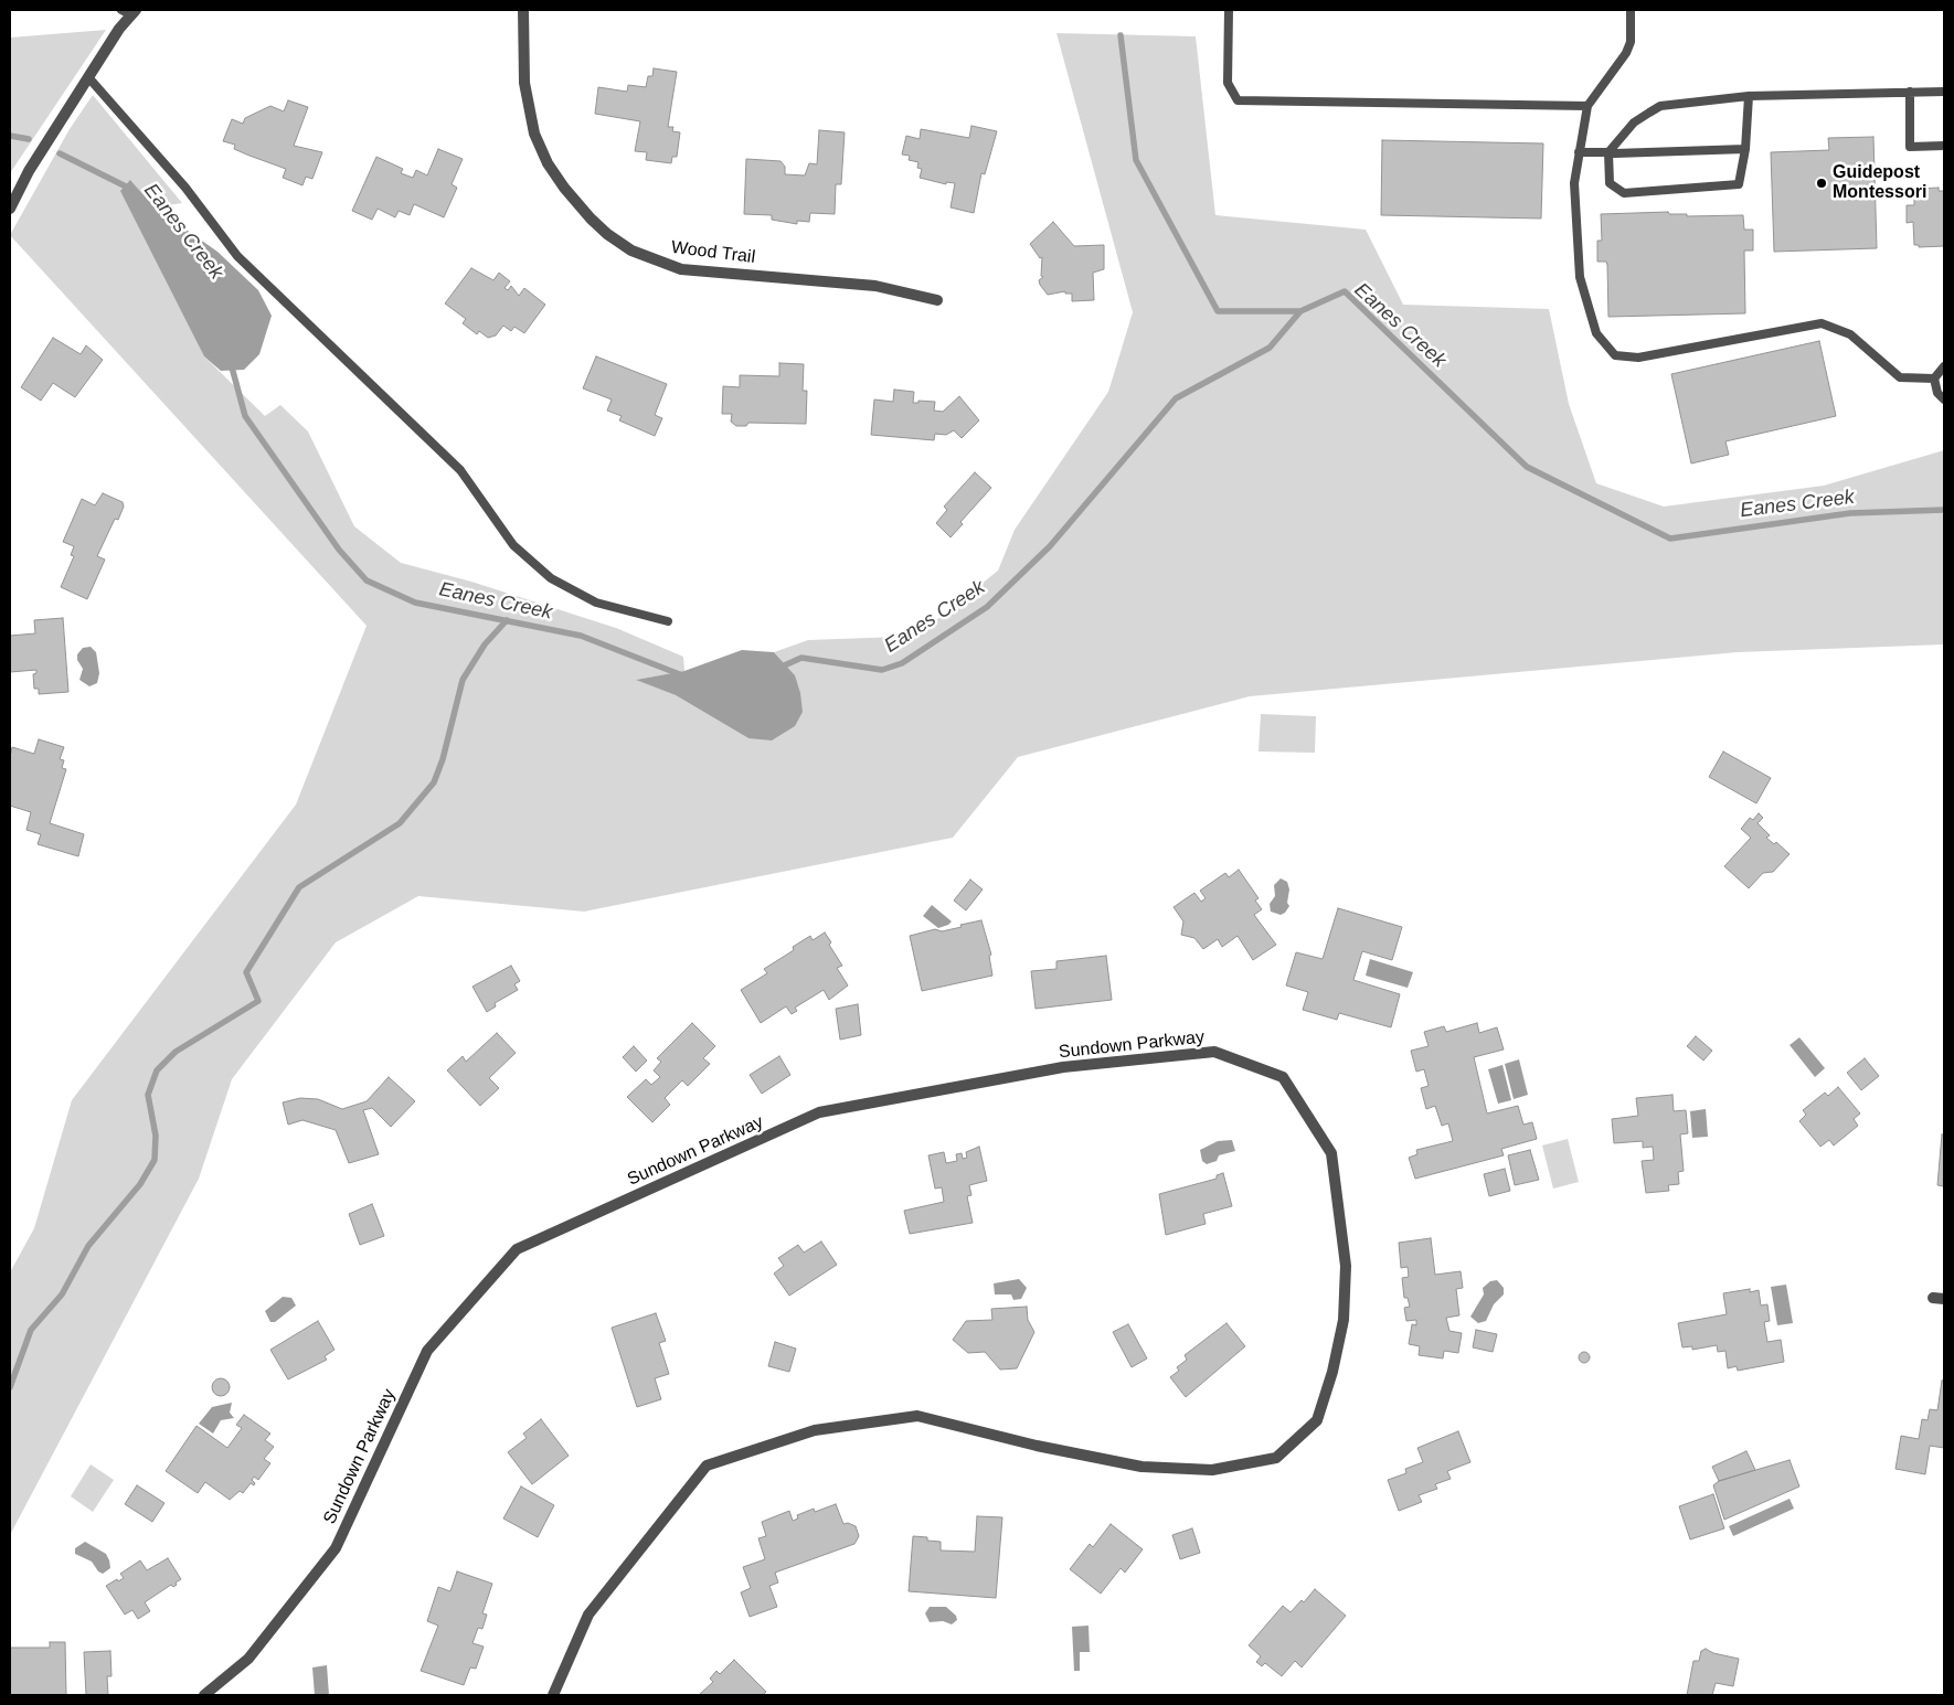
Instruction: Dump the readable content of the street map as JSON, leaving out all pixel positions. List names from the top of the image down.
{
  "streets": {
    "street": ["Wood Trail", "Sundown Parkway"]
  },
  "water": ["Eanes Creek"],
  "places": ["Guidepost Montessori"]
}
